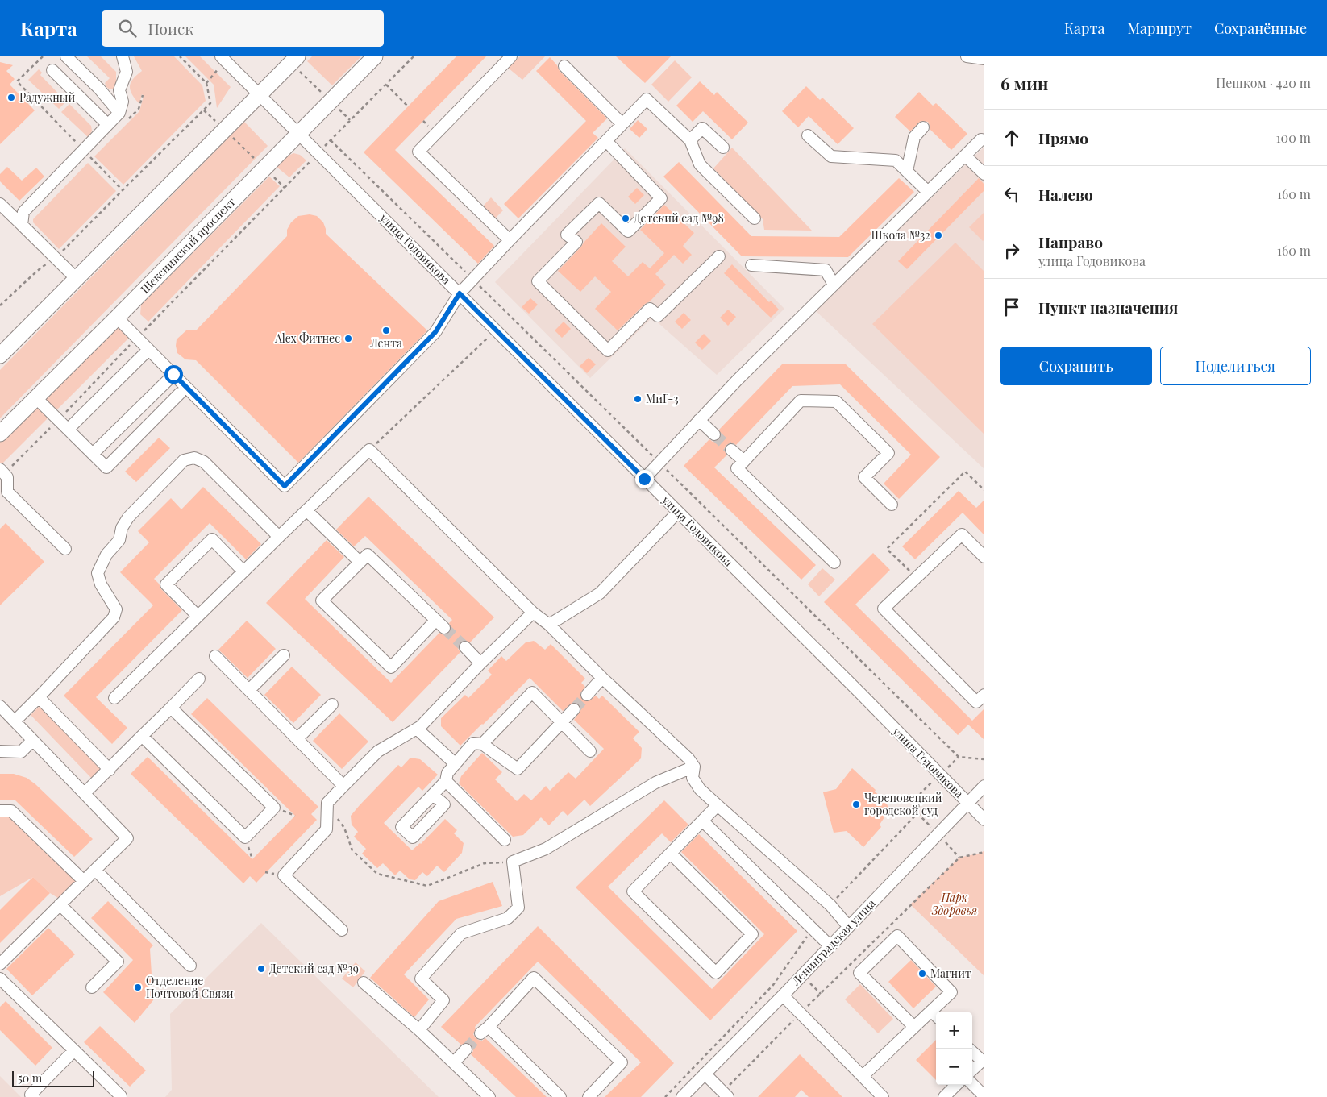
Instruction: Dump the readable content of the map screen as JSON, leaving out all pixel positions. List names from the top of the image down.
{
  "streets": {
    "main road": ["Шекснинский проспект"],
    "street": ["улица Годовикова", "Ленинградская улица"]
  },
  "crossings": [
    ["Шекснинский проспект", "улица Годовикова"],
    ["улица Годовикова", "Ленинградская улица"]
  ],
  "parks": ["Парк Здоровья"],
  "places": [
    "Радужный",
    "Детский сад №98",
    "Школа №32",
    "Лента",
    "Alex Фитнес",
    "МиГ-3",
    "Череповецкий городской суд",
    "Детский сад №39",
    "Магнит",
    "Отделение Почтовой Связи"
  ],
  "scale_bar": "50 m",
  "page": {
    "header": "Карта",
    "search": "Поиск",
    "nav": ["Карта", "Маршрут", "Сохранённые"],
    "heading": ["6 мин", "Пешком · 420 m"],
    "list": [
      ["Прямо", "100 m"],
      ["Налево", "160 m"],
      ["Направо", "улица Годовикова", "160 m"],
      "Пункт назначения"
    ],
    "buttons": ["Сохранить", "Поделиться"],
    "map_buttons": ["+", "−"],
    "scale": "50 m"
  }
}
